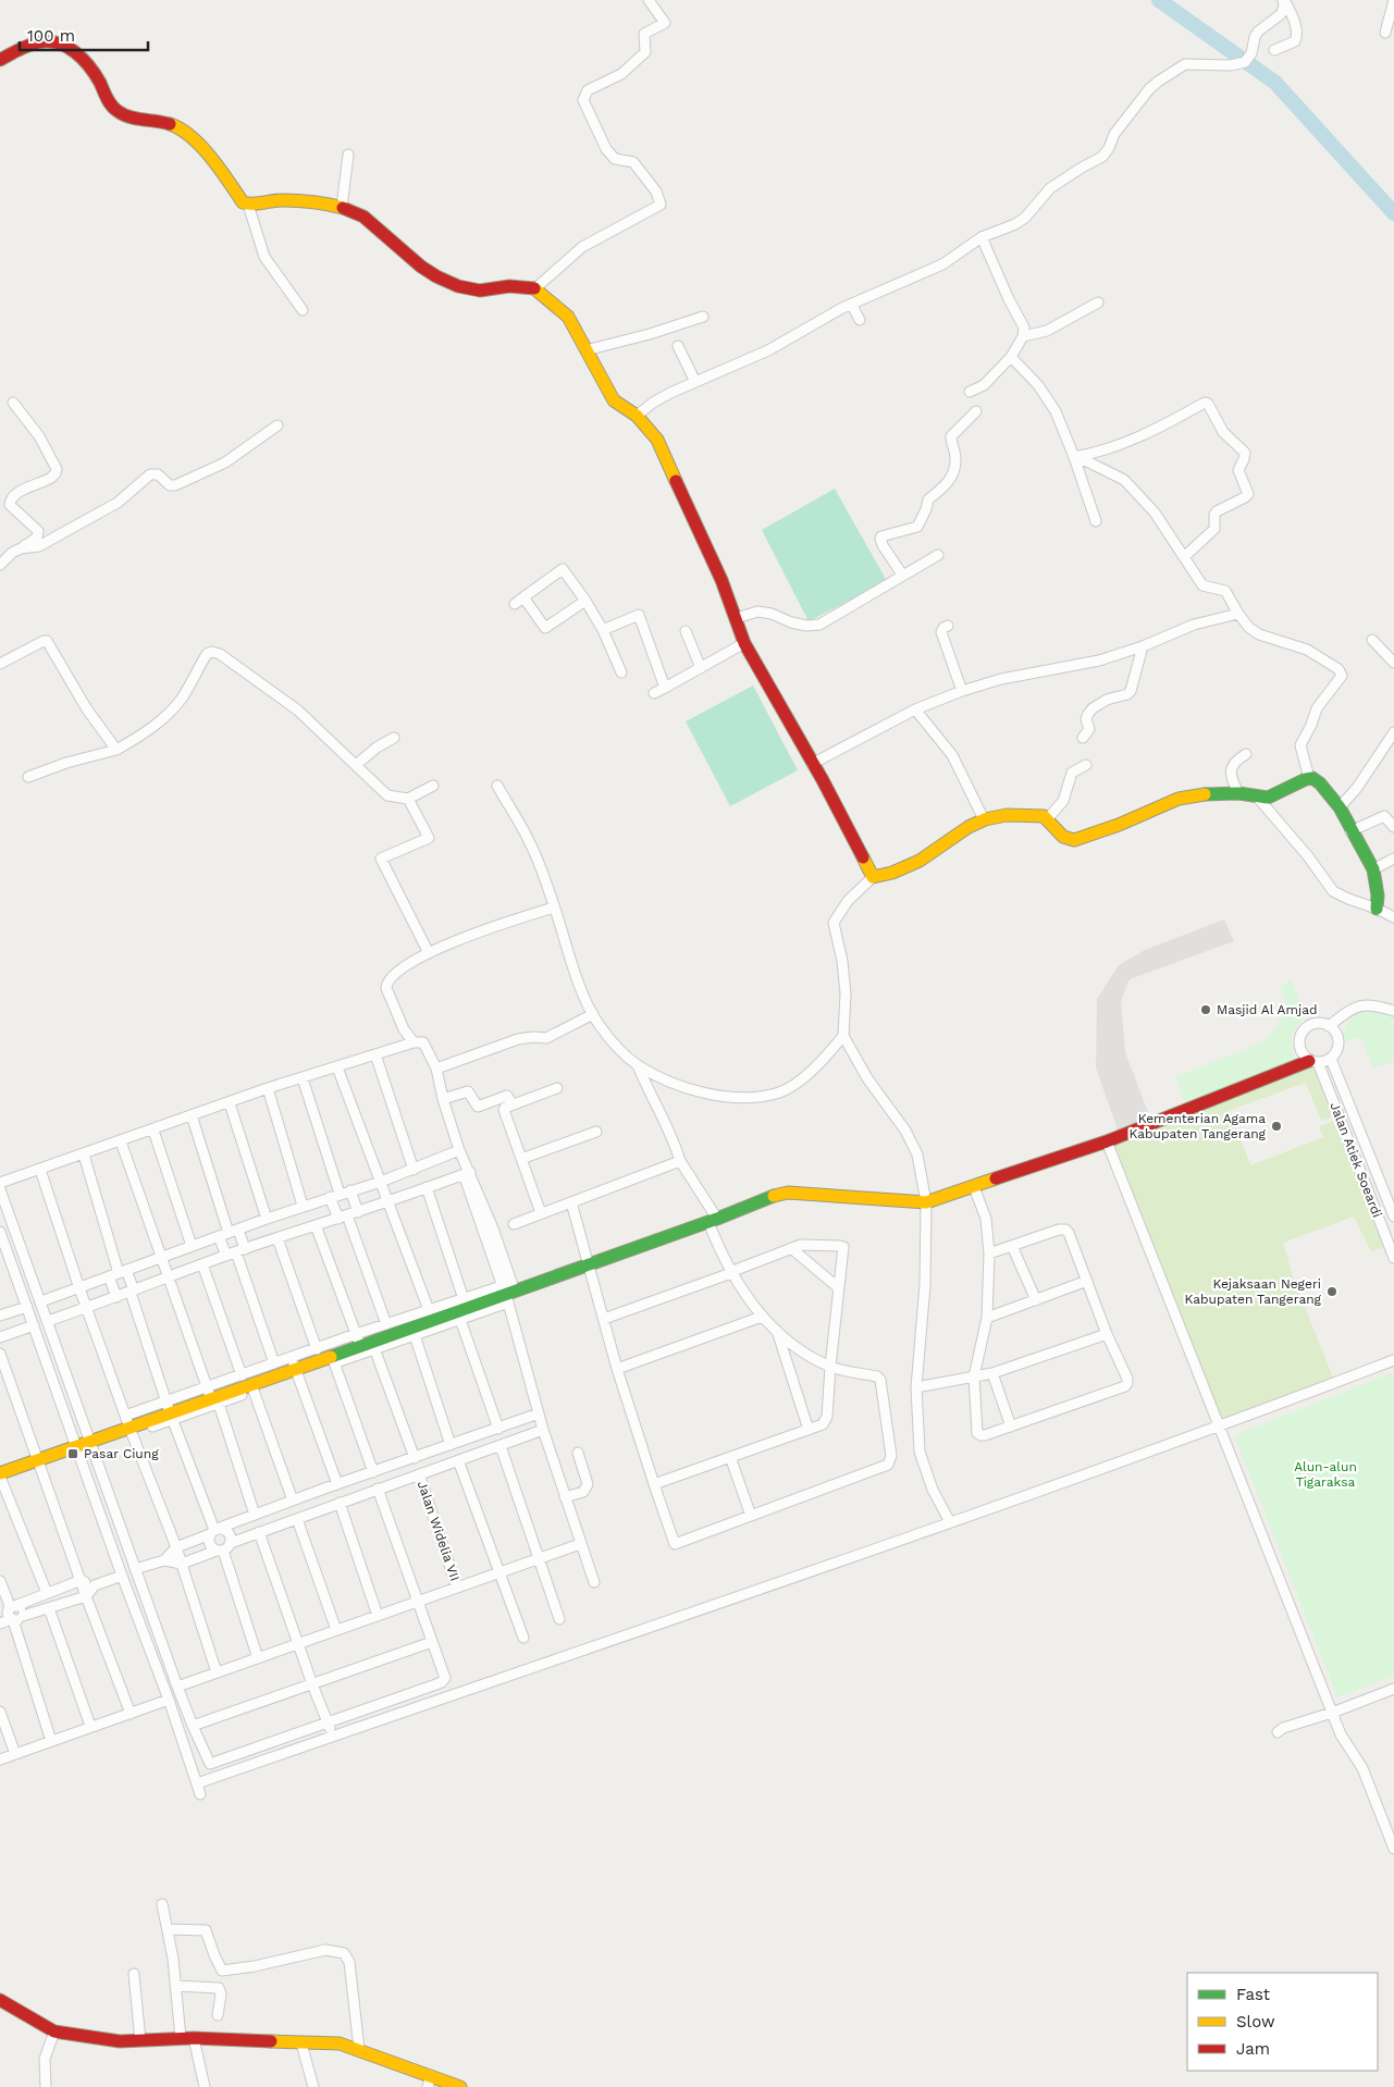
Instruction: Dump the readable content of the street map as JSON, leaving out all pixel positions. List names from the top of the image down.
{
  "streets": {
    "street": ["Jalan Atiek Soeardi", "Jalan Widelia VII"]
  },
  "parks": ["Alun-alun Tigaraksa"],
  "places": {
    "other": ["Masjid Al Amjad", "Kementerian Agama Kabupaten Tangerang", "Kejaksaan Negeri Kabupaten Tangerang"],
    "transit": ["Pasar Ciung"]
  },
  "legend": ["Fast", "Slow", "Jam"],
  "scale_bar": "100 m"
}
